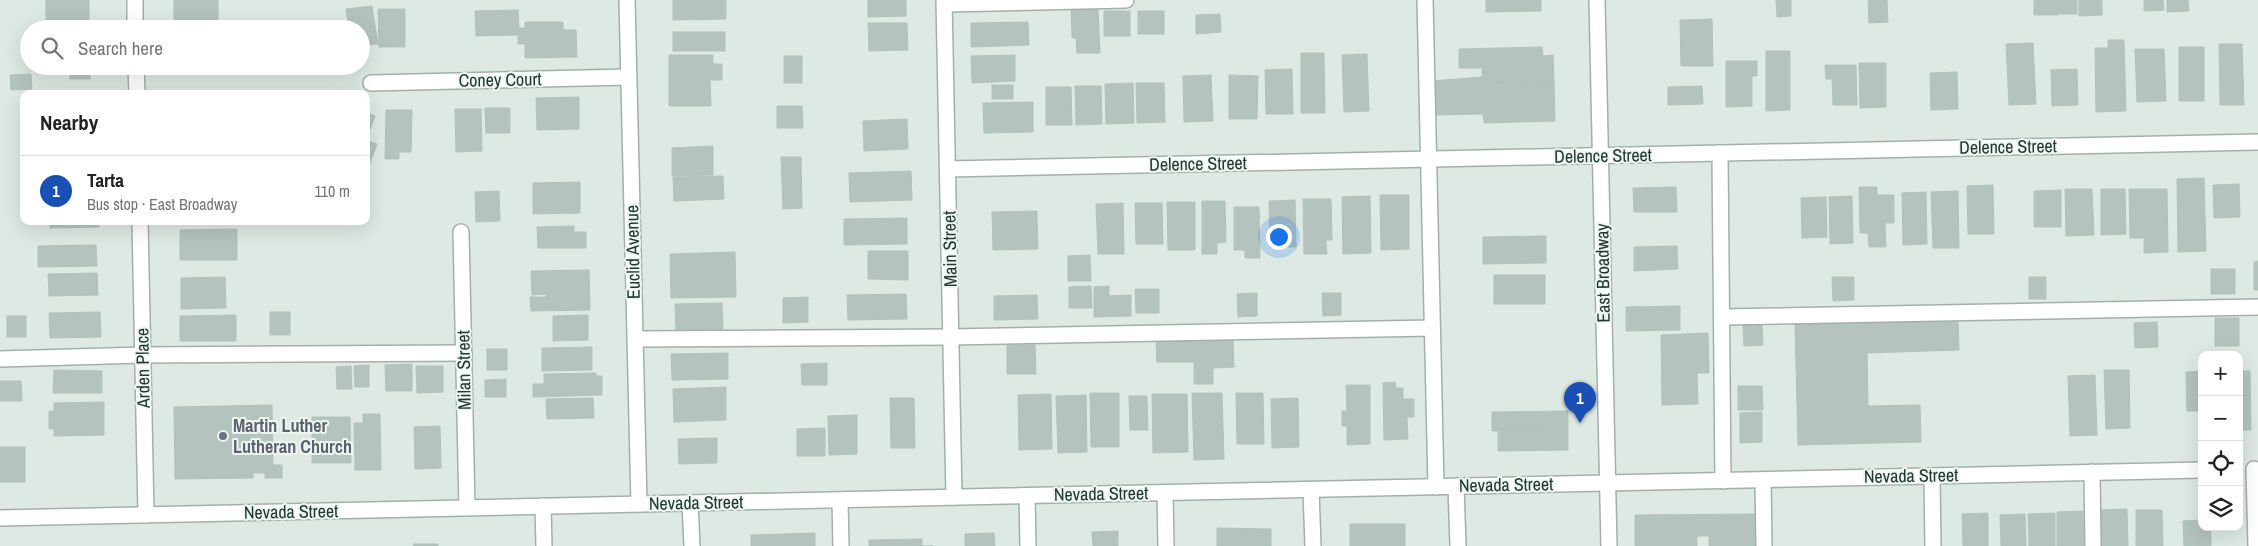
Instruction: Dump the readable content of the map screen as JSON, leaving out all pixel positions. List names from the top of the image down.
{
  "streets": {
    "street": [
      "Coney Court",
      "Delence Street",
      "Main Street",
      "Euclid Avenue",
      "East Broadway",
      "Arden Place",
      "Milan Street",
      "Nevada Street"
    ]
  },
  "crossings": [
    ["Coney Court", "Euclid Avenue"],
    ["Delence Street", "Main Street"],
    ["Delence Street", "East Broadway"],
    ["Main Street", "Nevada Street"],
    ["Euclid Avenue", "Nevada Street"],
    ["East Broadway", "Nevada Street"],
    ["Arden Place", "Nevada Street"],
    ["Milan Street", "Nevada Street"]
  ],
  "places": ["Martin Luther Lutheran Church"],
  "page": {
    "search": "Search here",
    "heading": "Nearby",
    "list": [
      {
        "mark": "1",
        "name": "Tarta",
        "note": "Bus stop · East Broadway",
        "value": "110 m"
      }
    ],
    "map_buttons": ["+", "−"],
    "pins": "1"
  }
}
